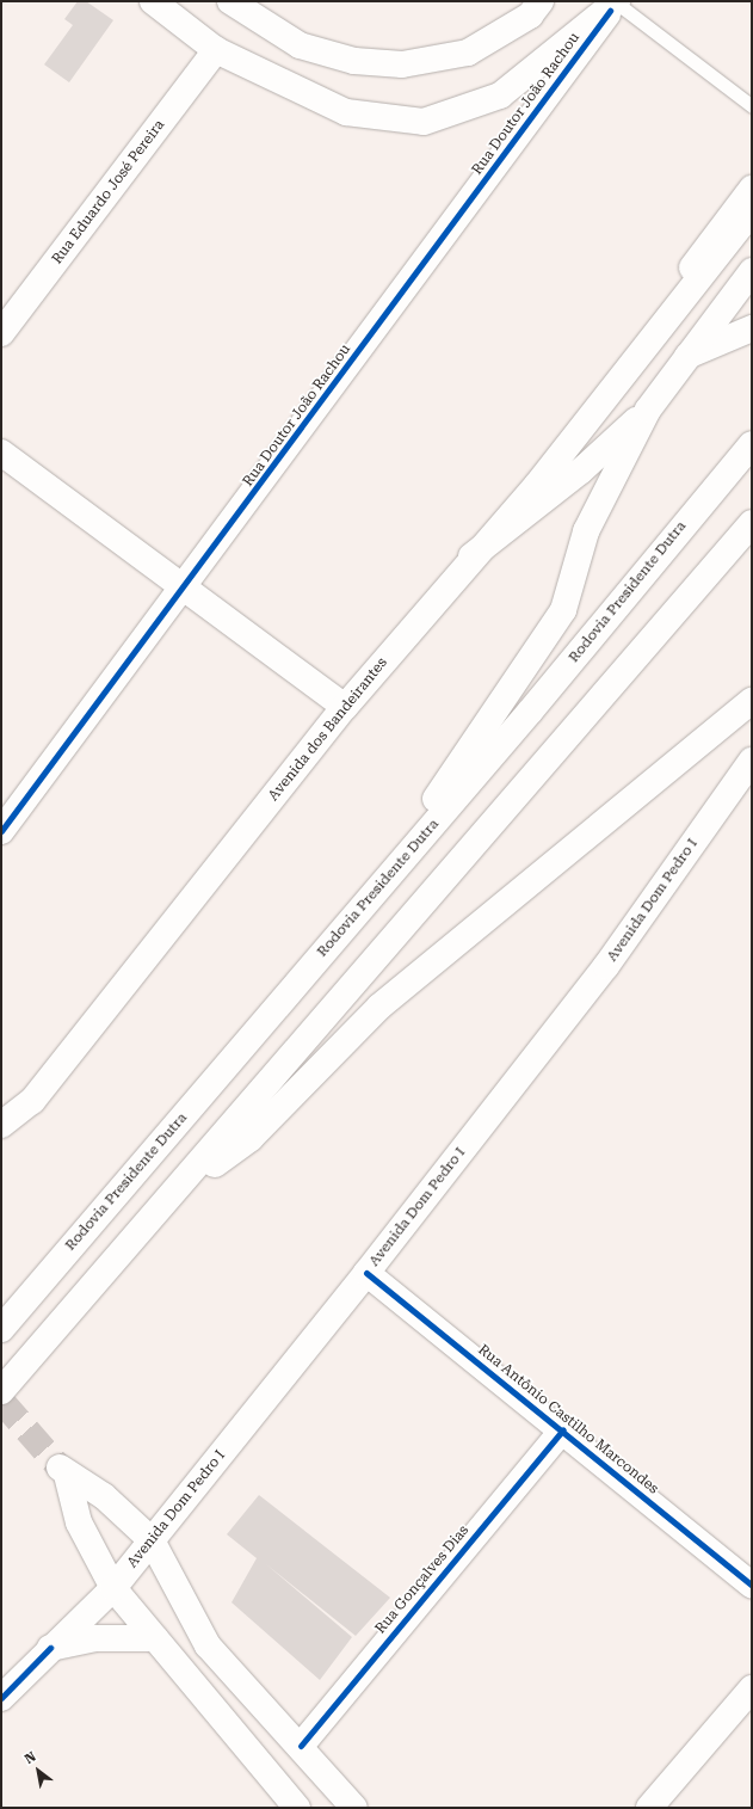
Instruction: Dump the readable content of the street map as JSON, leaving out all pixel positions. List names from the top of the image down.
{
  "streets": {
    "main road": [
      "Rua Doutor João Rachou",
      "Rua Eduardo José Pereira",
      "Rodovia Presidente Dutra",
      "Avenida dos Bandeirantes",
      "Avenida Dom Pedro I",
      "Rua Antônio Castilho Marcondes",
      "Rua Gonçalves Dias"
    ]
  },
  "crossings": [
    ["Avenida Dom Pedro I", "Rua Antônio Castilho Marcondes"],
    ["Rua Antônio Castilho Marcondes", "Rua Gonçalves Dias"]
  ],
  "north": "top left"
}
